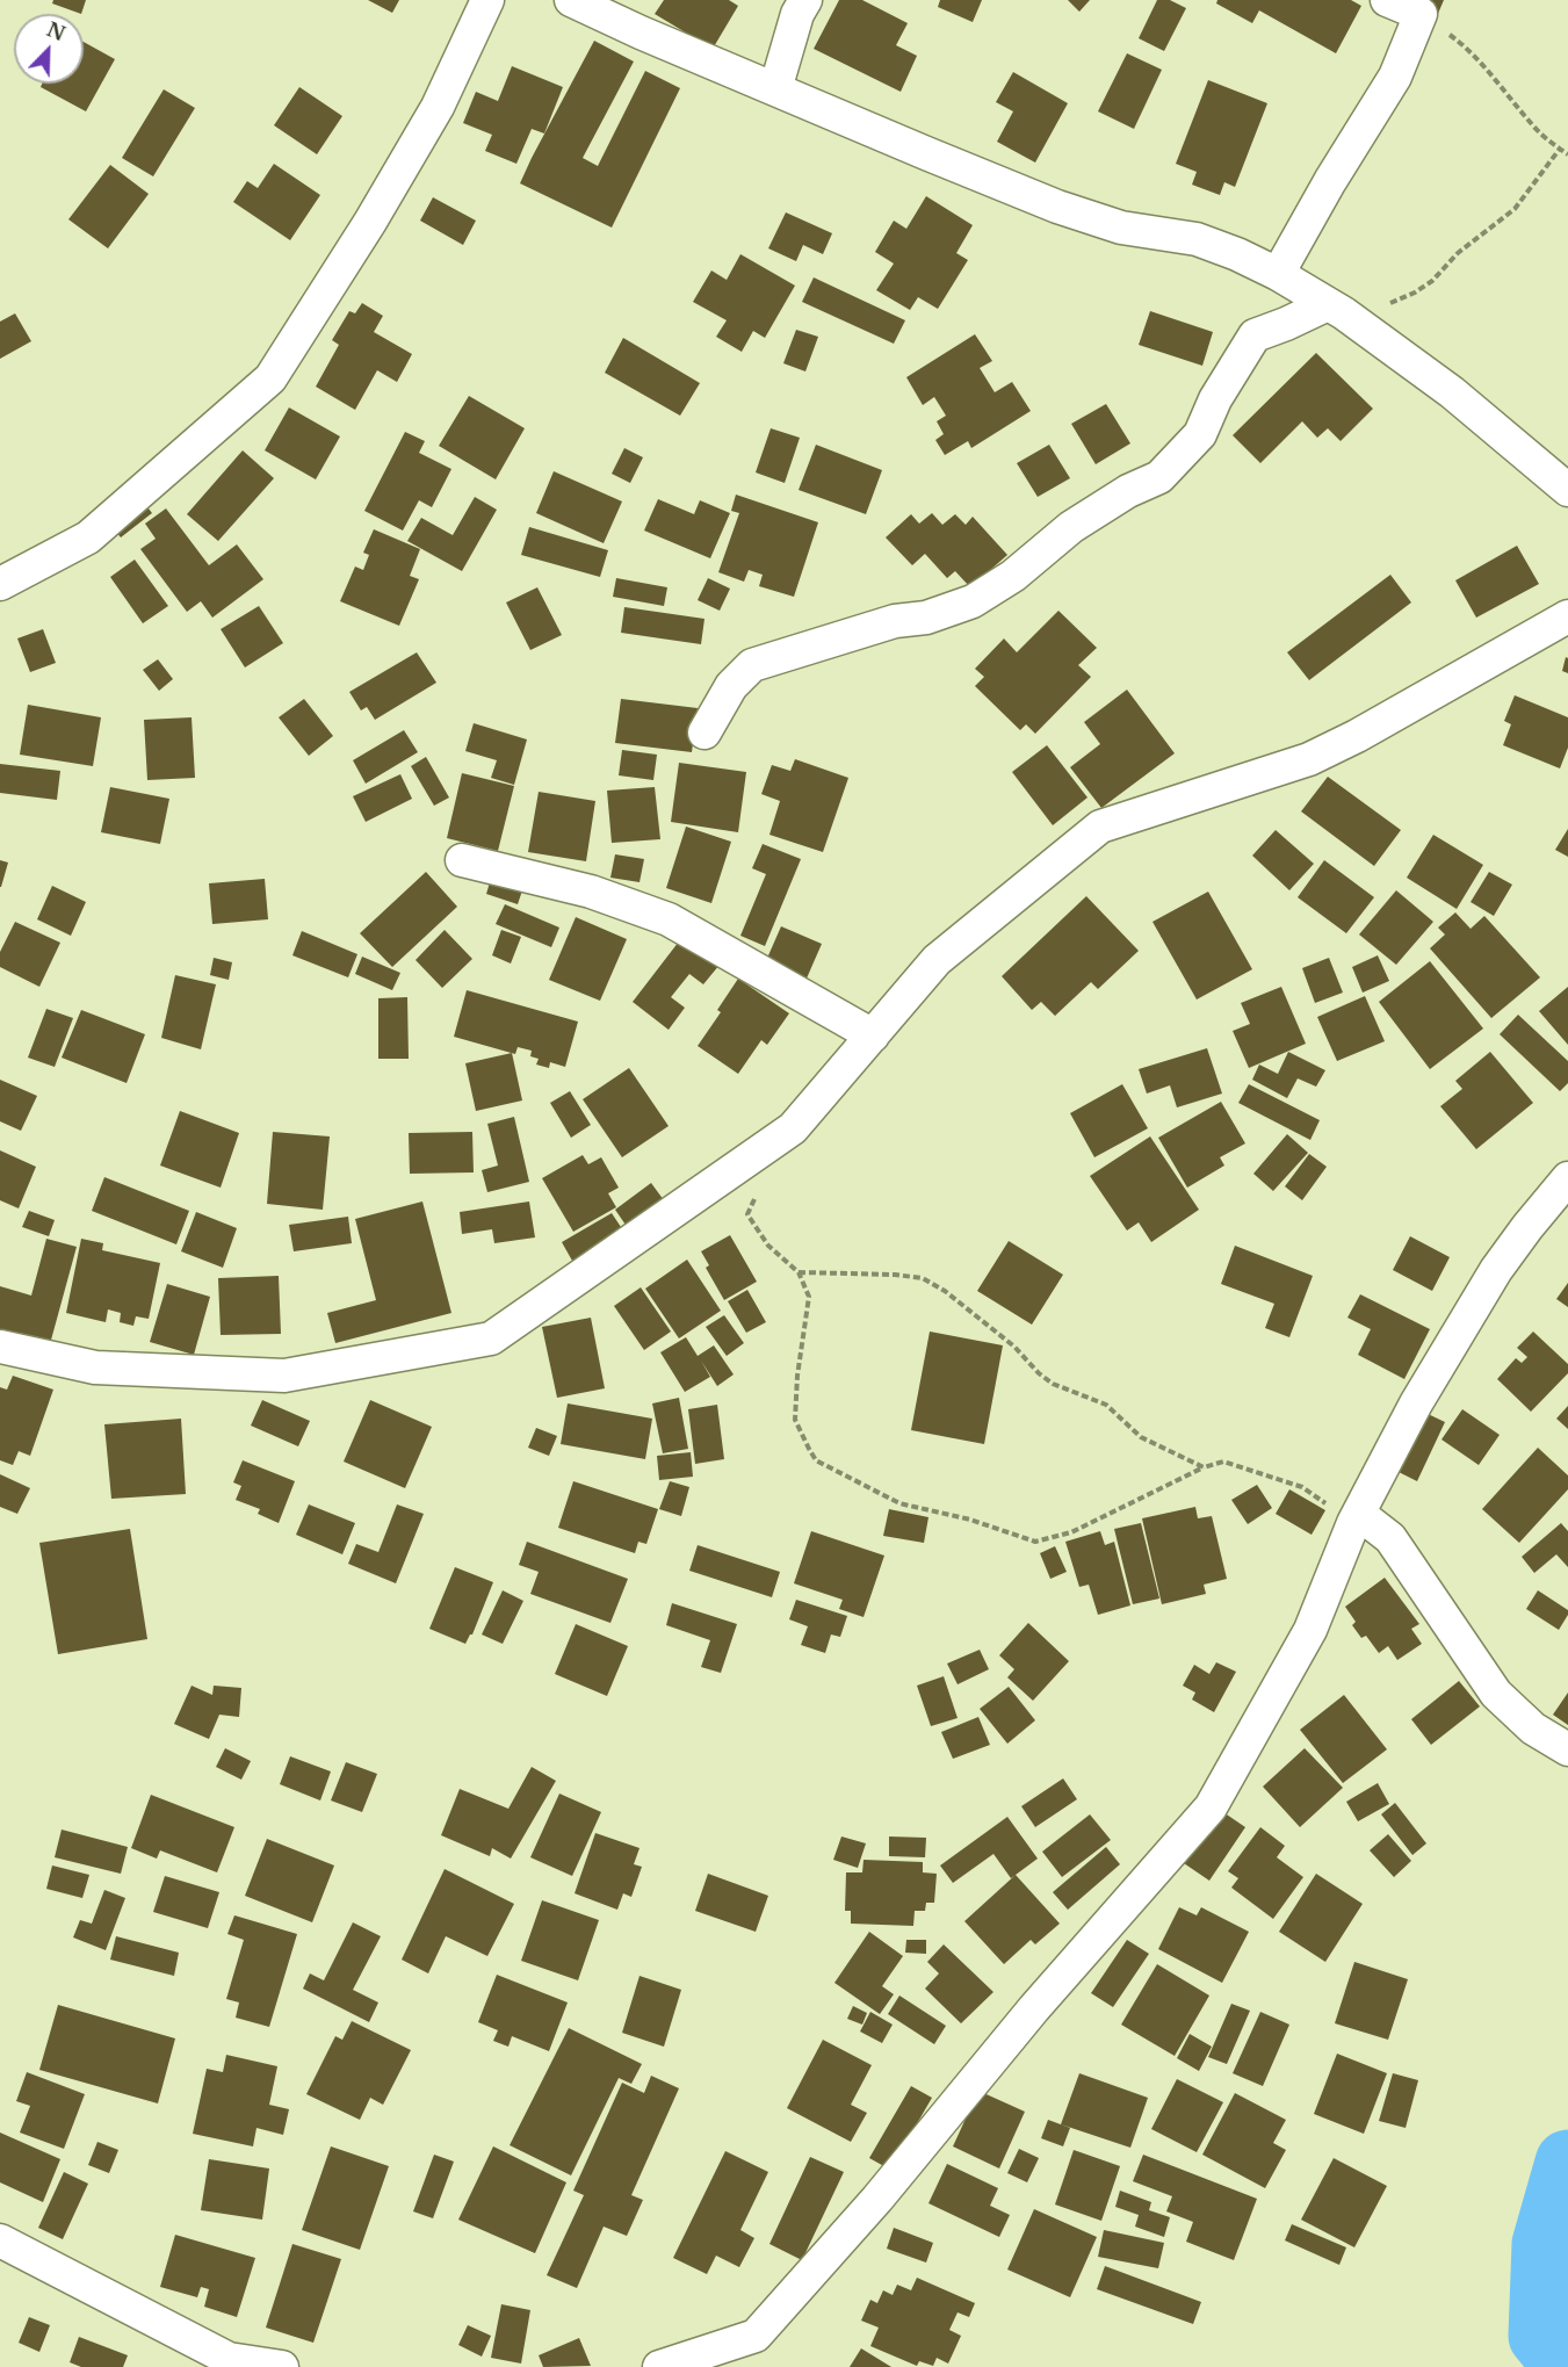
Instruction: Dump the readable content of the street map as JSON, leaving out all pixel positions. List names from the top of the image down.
{
  "north": "top right"
}
